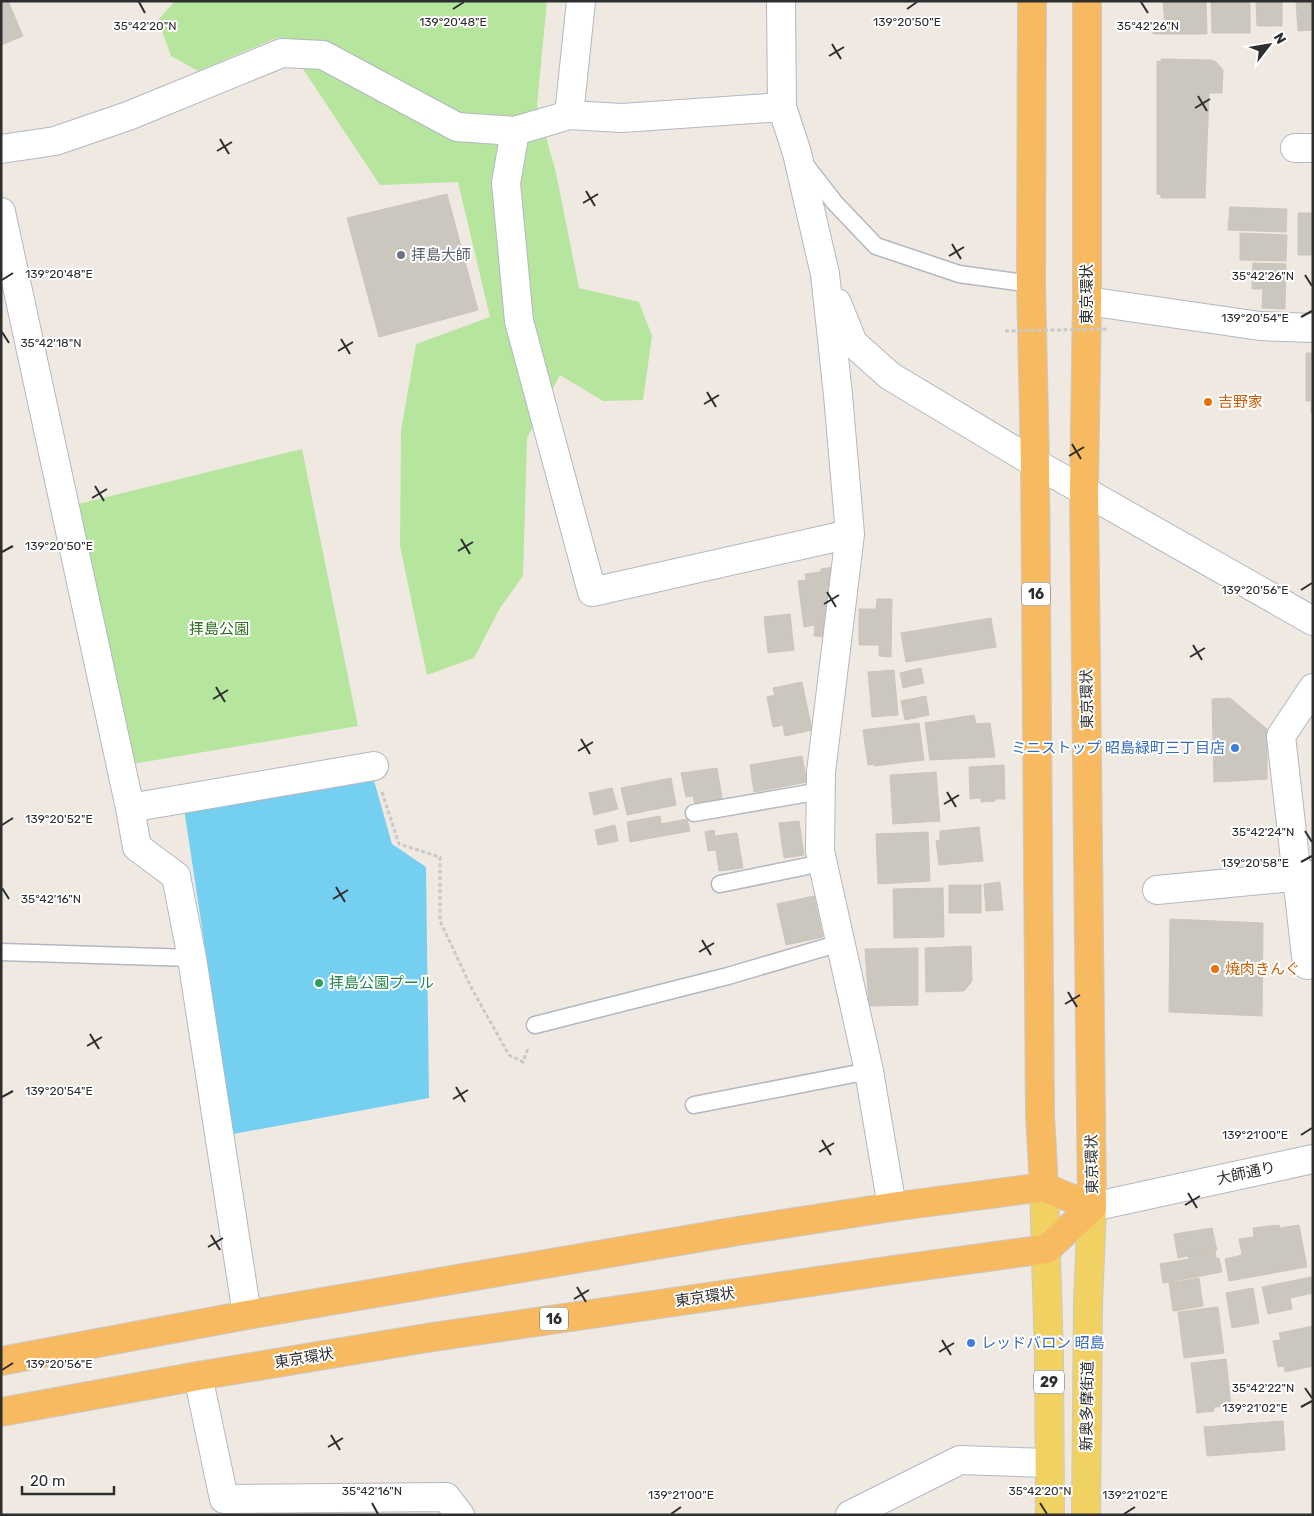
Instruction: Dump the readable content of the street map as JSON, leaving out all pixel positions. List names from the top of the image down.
{
  "streets": {
    "highway": ["東京環状", "16"],
    "main road": ["29", "新奥多摩街道"],
    "street": ["大師通り"]
  },
  "crossings": [
    ["東京環状", "大師通り"],
    ["東京環状", "29"],
    ["東京環状", "新奥多摩街道"],
    ["16", "29"],
    ["大師通り", "新奥多摩街道"]
  ],
  "parks": ["拝島公園"],
  "places": [
    "拝島大師",
    "吉野家",
    "ミニストップ 昭島緑町三丁目店",
    "焼肉きんぐ",
    "拝島公園プール",
    "レッドバロン 昭島"
  ],
  "scale_bar": "20 m",
  "north": "top right",
  "coordinates": [
    "139°20'48\"E",
    "139°20'50\"E",
    "35°42'26\"N",
    "35°42'20\"N",
    "139°20'54\"E",
    "35°42'18\"N",
    "139°20'56\"E",
    "139°20'52\"E",
    "35°42'24\"N",
    "139°20'58\"E",
    "35°42'16\"N",
    "139°21'00\"E",
    "35°42'22\"N",
    "139°21'02\"E"
  ]
}
